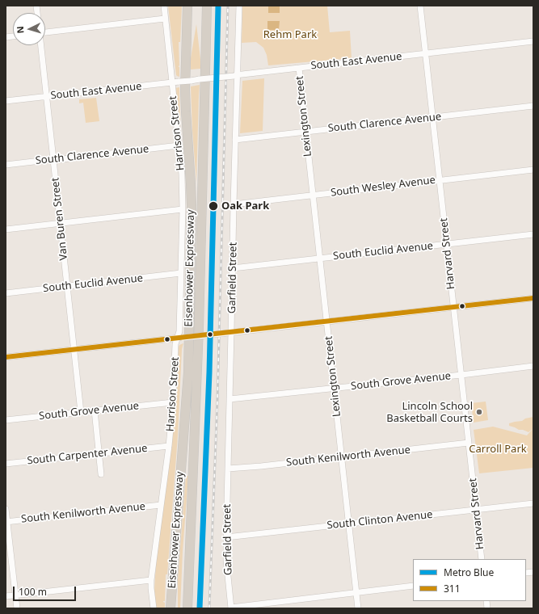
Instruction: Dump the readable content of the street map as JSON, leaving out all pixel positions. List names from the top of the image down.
{
  "streets": {
    "highway": ["Eisenhower Expressway"],
    "street": [
      "South East Avenue",
      "Lexington Street",
      "South Clarence Avenue",
      "Harrison Street",
      "South Wesley Avenue",
      "Van Buren Street",
      "South Euclid Avenue",
      "Harvard Street",
      "Garfield Street",
      "South Grove Avenue",
      "South Carpenter Avenue",
      "South Kenilworth Avenue",
      "South Clinton Avenue"
    ]
  },
  "crossings": [
    ["South East Avenue", "Lexington Street"],
    ["South East Avenue", "Harrison Street"],
    ["South East Avenue", "Van Buren Street"],
    ["South East Avenue", "Harvard Street"],
    ["South East Avenue", "Garfield Street"],
    ["Lexington Street", "South Clarence Avenue"],
    ["Lexington Street", "South Wesley Avenue"],
    ["Lexington Street", "South Euclid Avenue"],
    ["Lexington Street", "South Grove Avenue"],
    ["Lexington Street", "South Kenilworth Avenue"],
    ["Lexington Street", "South Clinton Avenue"],
    ["South Clarence Avenue", "Harrison Street"],
    ["South Clarence Avenue", "Van Buren Street"],
    ["South Clarence Avenue", "Harvard Street"],
    ["South Clarence Avenue", "Garfield Street"],
    ["Harrison Street", "South Euclid Avenue"],
    ["Harrison Street", "South Grove Avenue"],
    ["Harrison Street", "South Carpenter Avenue"],
    ["Harrison Street", "South Kenilworth Avenue"],
    ["South Wesley Avenue", "Harvard Street"],
    ["South Wesley Avenue", "Garfield Street"],
    ["Van Buren Street", "South Euclid Avenue"],
    ["Van Buren Street", "South Grove Avenue"],
    ["South Euclid Avenue", "Harvard Street"],
    ["South Euclid Avenue", "Garfield Street"],
    ["Harvard Street", "South Grove Avenue"],
    ["Harvard Street", "South Kenilworth Avenue"],
    ["Harvard Street", "South Clinton Avenue"],
    ["Garfield Street", "South Grove Avenue"],
    ["Garfield Street", "South Kenilworth Avenue"],
    ["Garfield Street", "South Clinton Avenue"]
  ],
  "parks": ["Rehm Park", "Carroll Park"],
  "places": ["Oak Park", "Lincoln School Basketball Courts"],
  "lines": ["metro line Blue", "transit line 311"],
  "legend": ["Metro Blue", "311"],
  "scale_bar": "100 m",
  "north": "left"
}
